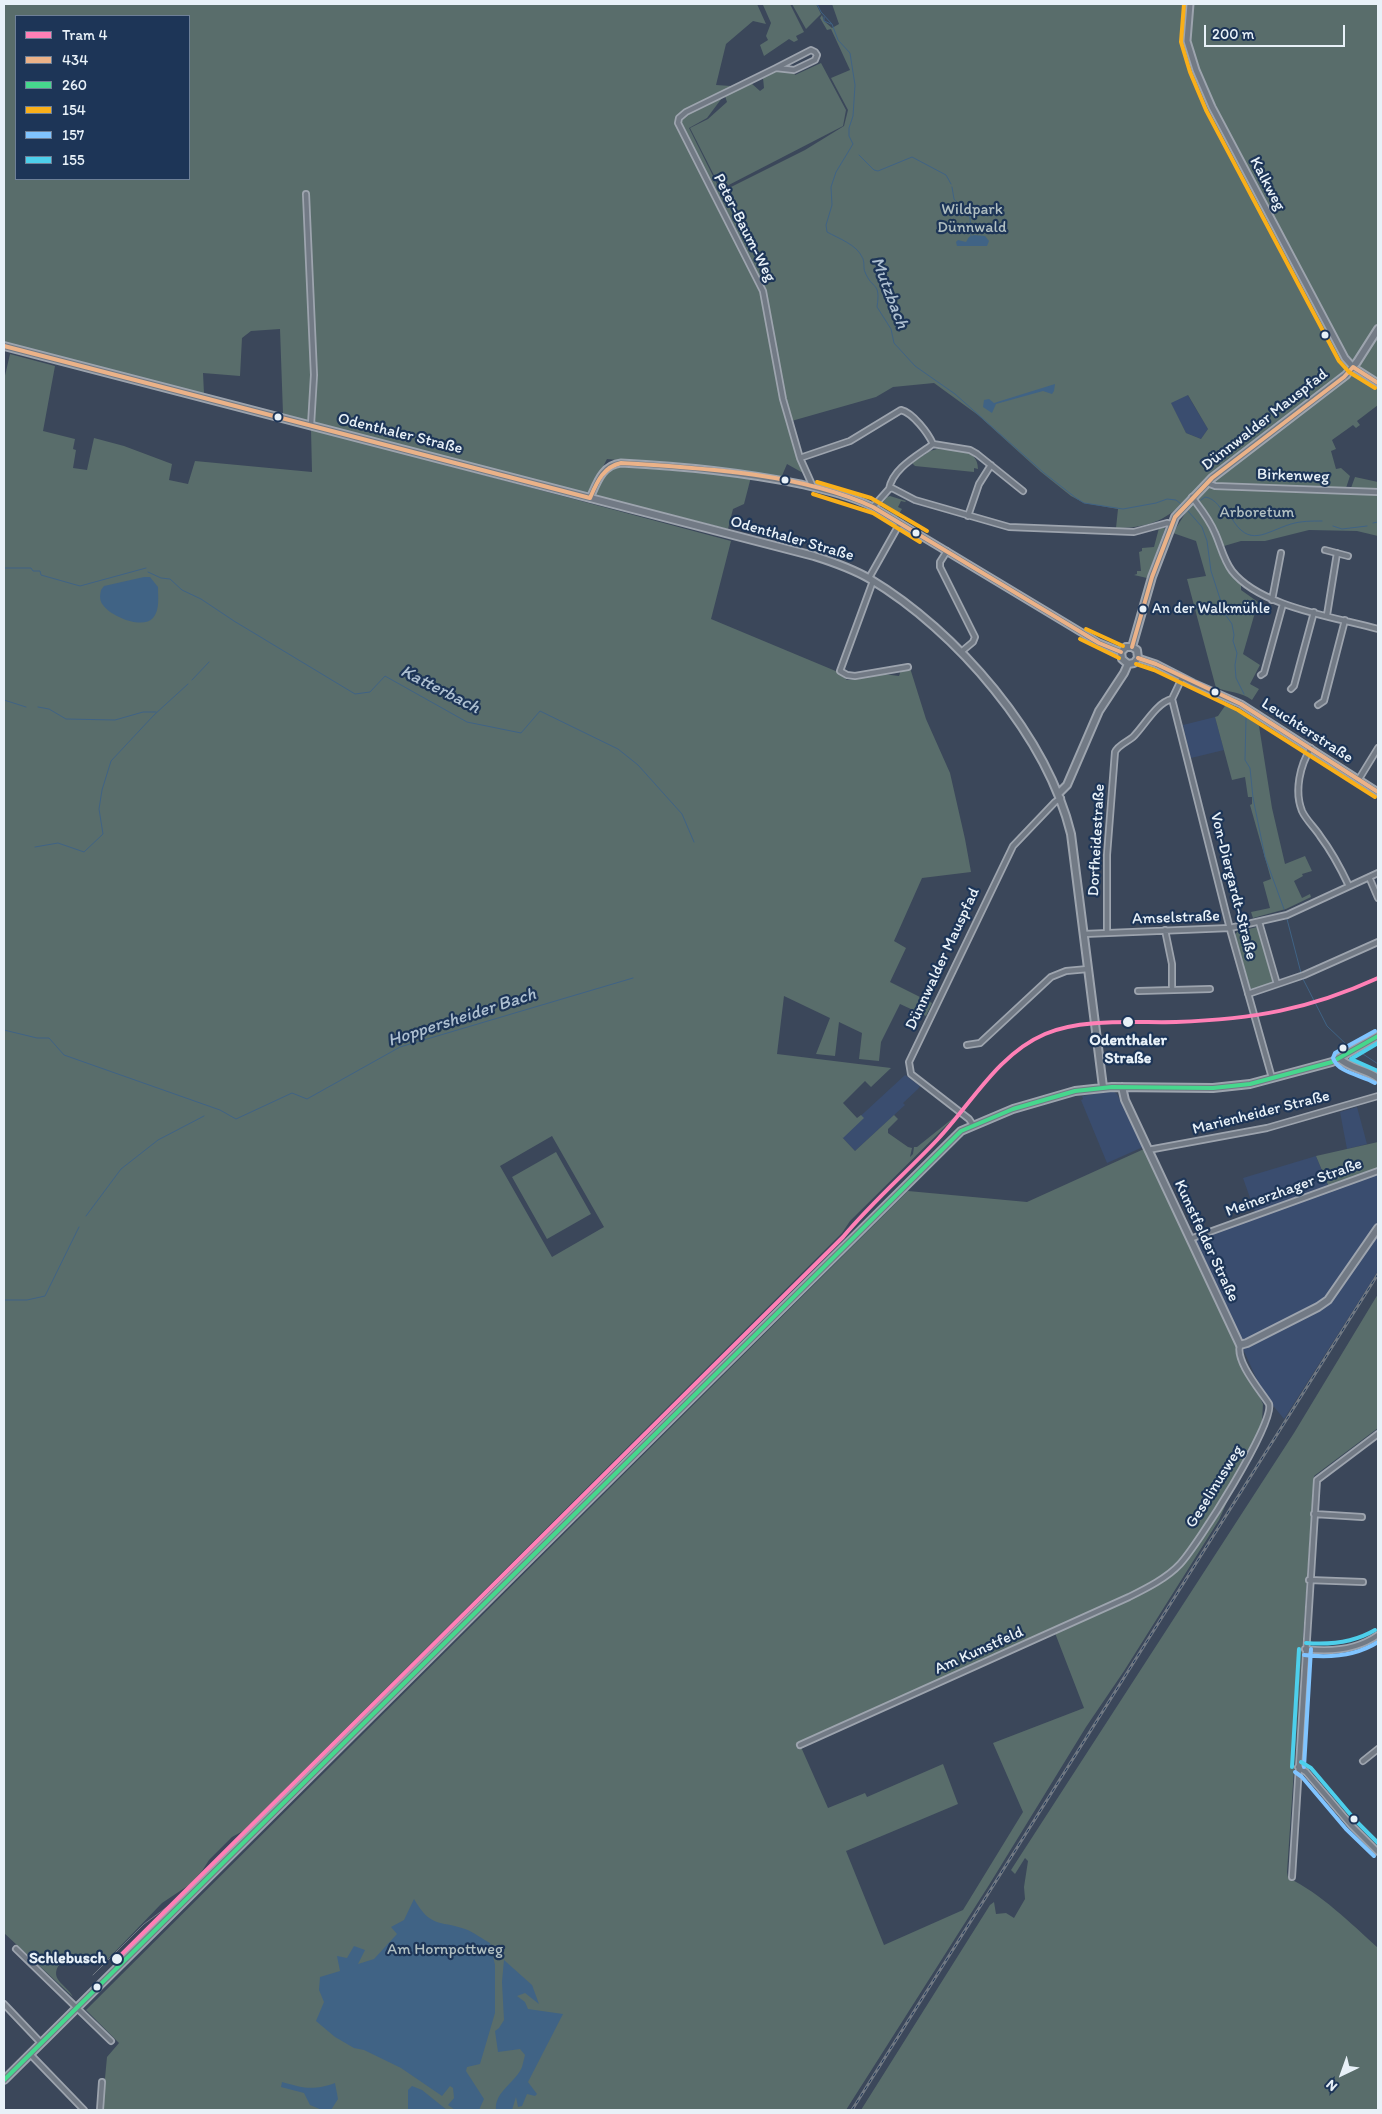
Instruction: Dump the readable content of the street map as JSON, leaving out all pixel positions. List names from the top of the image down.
{
  "streets": {
    "main road": ["Dünnwalder Mauspfad", "Odenthaler Straße", "Kunstfelder Straße"],
    "street": [
      "Kalkweg",
      "Peter-Baum-Weg",
      "Birkenweg",
      "Leuchterstraße",
      "Dorfheidestraße",
      "Von-Diergardt-Straße",
      "Amselstraße",
      "Marienheider Straße",
      "Meinerzhager Straße",
      "Geselinusweg",
      "Am Kunstfeld"
    ]
  },
  "crossings": [
    ["Kalkweg", "Dünnwalder Mauspfad"],
    ["Dünnwalder Mauspfad", "Odenthaler Straße"],
    ["Dünnwalder Mauspfad", "Birkenweg"],
    ["Dünnwalder Mauspfad", "Leuchterstraße"],
    ["Odenthaler Straße", "Amselstraße"],
    ["Dorfheidestraße", "Von-Diergardt-Straße"],
    ["Dorfheidestraße", "Amselstraße"],
    ["Von-Diergardt-Straße", "Amselstraße"],
    ["Marienheider Straße", "Kunstfelder Straße"],
    ["Meinerzhager Straße", "Kunstfelder Straße"],
    ["Kunstfelder Straße", "Geselinusweg"],
    ["Geselinusweg", "Am Kunstfeld"]
  ],
  "water": ["Mutzbach", "Katterbach", "Hoppersheider Bach"],
  "parks": ["Wildpark Dünnwald", "Arboretum", "Am Hornpottweg"],
  "places": ["An der Walkmühle", "Odenthaler Straße", "Schlebusch"],
  "lines": [
    "transit line 154",
    "transit line 434",
    "tram line 4",
    "transit line 157",
    "transit line 260",
    "transit line 155"
  ],
  "legend": [
    "Tram 4",
    "434",
    "260",
    "154",
    "157",
    "155"
  ],
  "scale_bar": "200 m",
  "north": "bottom left"
}
